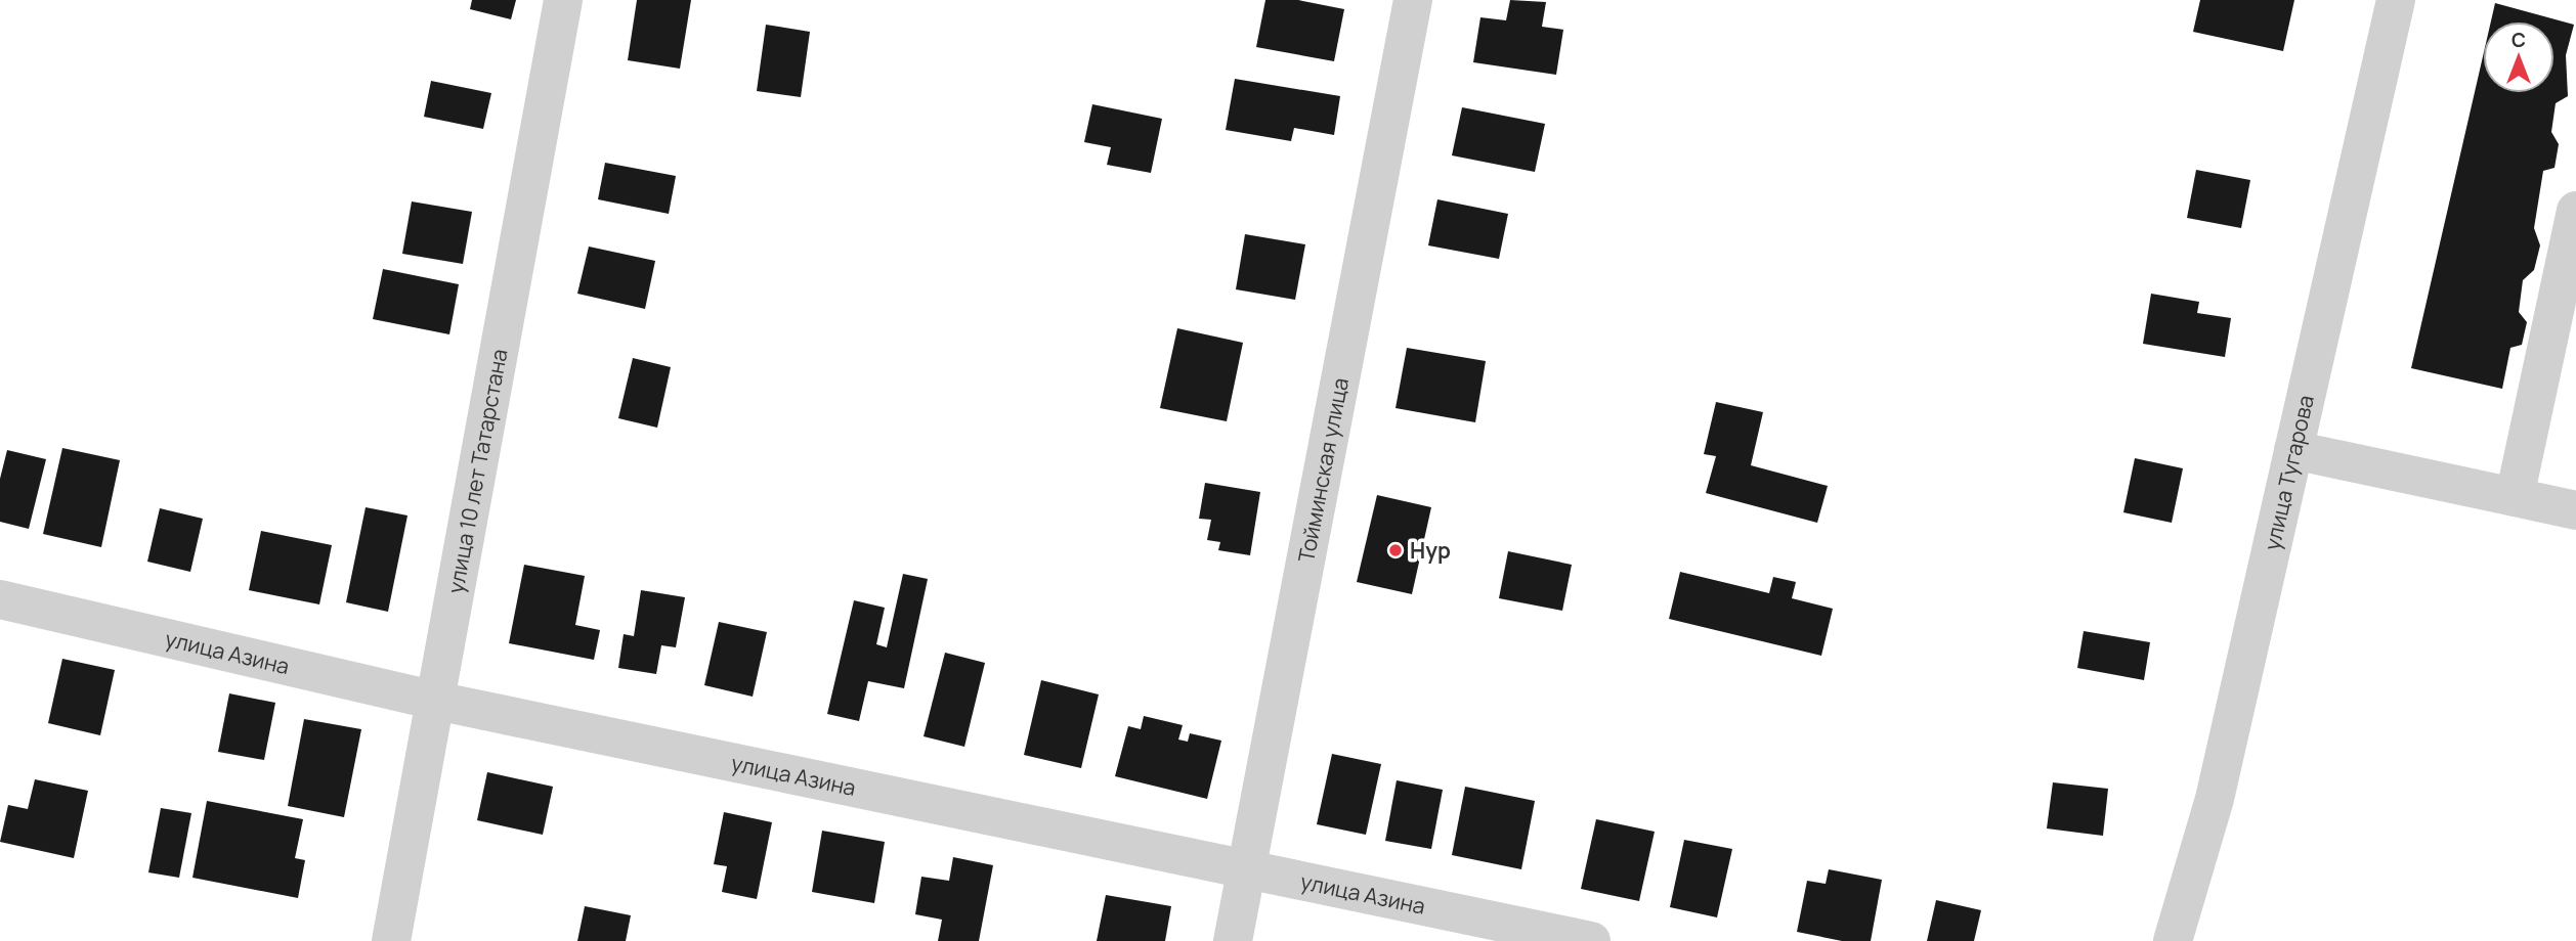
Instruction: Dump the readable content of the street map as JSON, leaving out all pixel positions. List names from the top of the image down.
{
  "streets": {
    "street": [
      "улица 10 лет Татарстана",
      "Тойминская улица",
      "улица Тугарова",
      "улица Азина"
    ]
  },
  "crossings": [
    ["улица 10 лет Татарстана", "улица Азина"],
    ["Тойминская улица", "улица Азина"]
  ],
  "places": ["Нур"],
  "north": "top"
}
